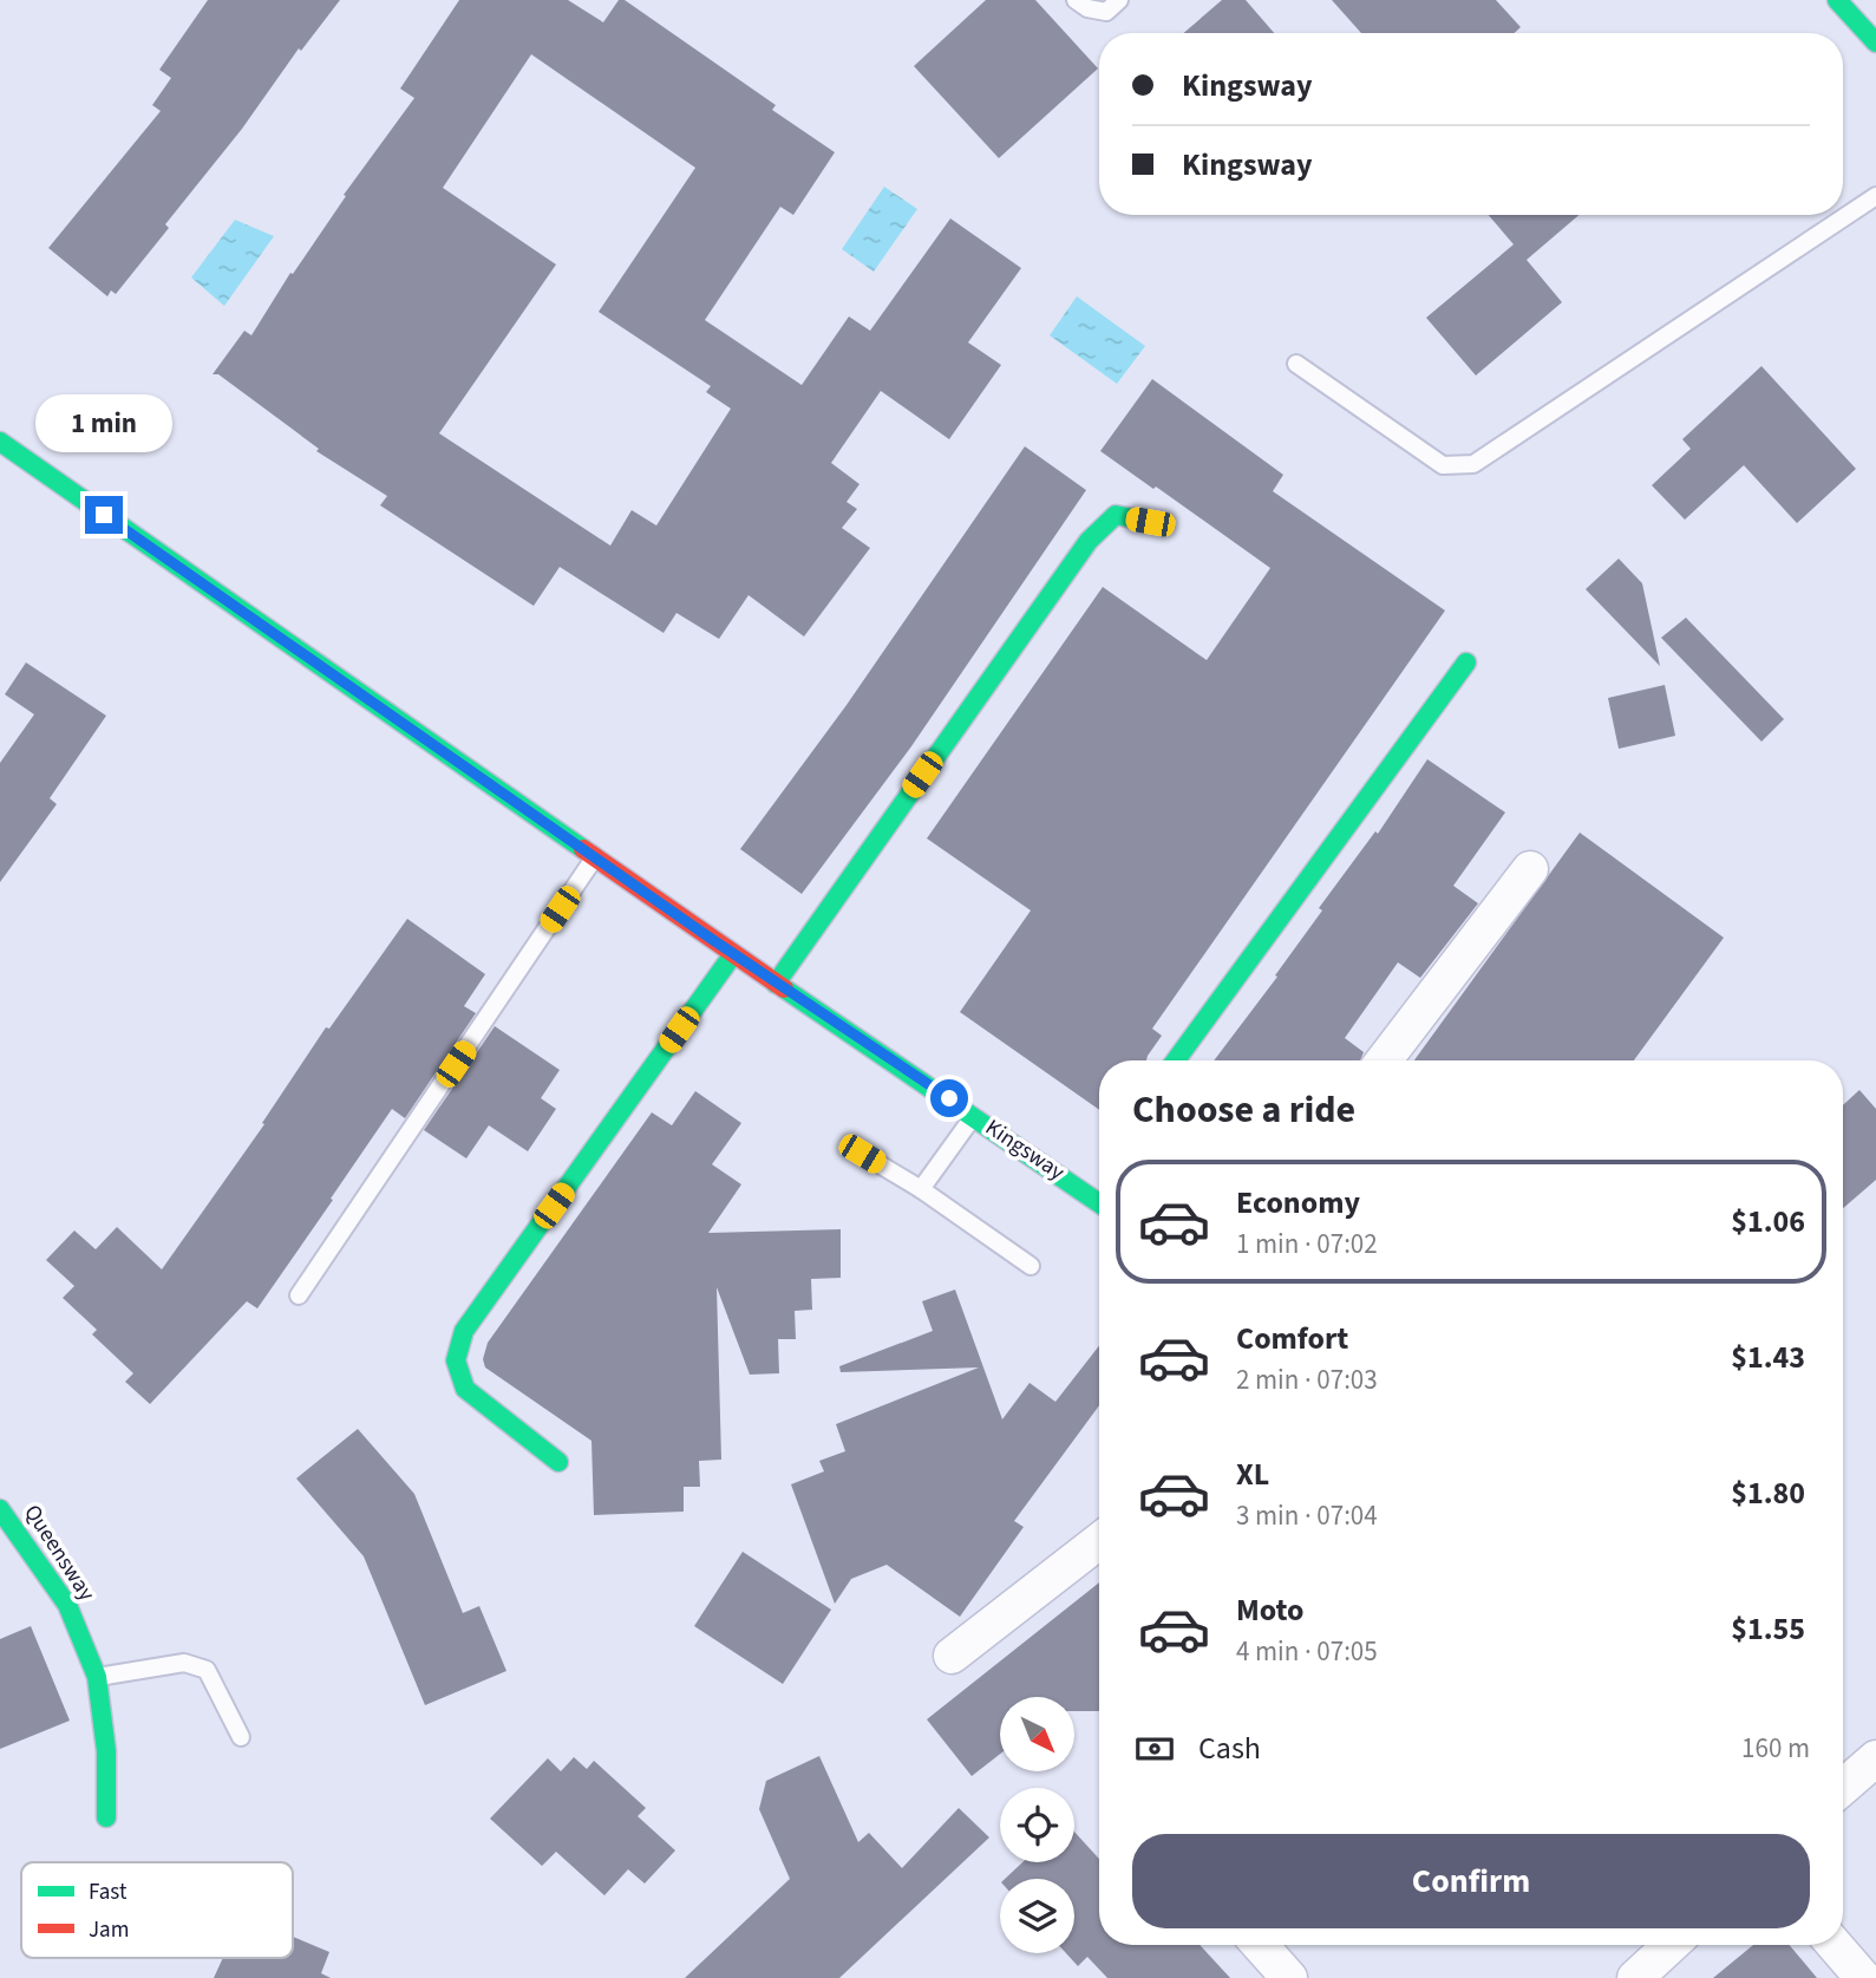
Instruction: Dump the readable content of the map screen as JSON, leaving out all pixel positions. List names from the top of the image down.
{
  "streets": {
    "street": ["Kingsway", "Queensway"]
  },
  "legend": ["Fast", "Jam"],
  "north": "bottom right",
  "page": {
    "banner": ["Kingsway", "Kingsway"],
    "bubble": "1 min",
    "heading": "Choose a ride",
    "list": [
      {
        "name": "Economy",
        "note": "1 min · 07:02",
        "value": "$1.06"
      },
      {
        "name": "Comfort",
        "note": "2 min · 07:03",
        "value": "$1.43"
      },
      {
        "name": "XL",
        "note": "3 min · 07:04",
        "value": "$1.80"
      },
      {
        "name": "Moto",
        "note": "4 min · 07:05",
        "value": "$1.55"
      }
    ],
    "pay": ["Cash", "160 m"],
    "buttons": "Confirm"
  }
}
